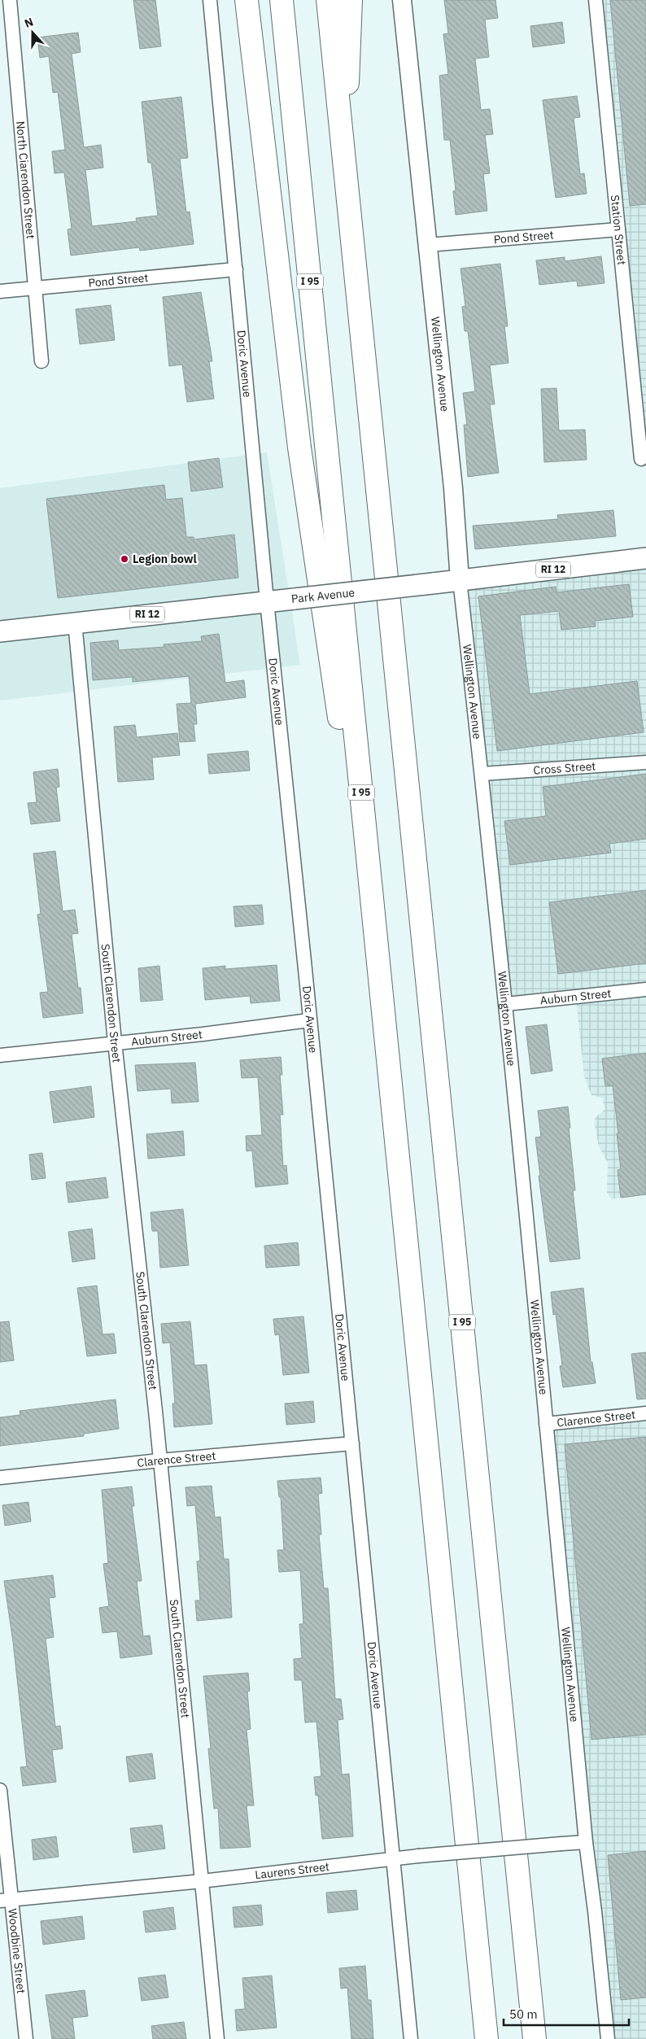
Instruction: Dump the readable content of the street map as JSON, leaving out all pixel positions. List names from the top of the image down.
{
  "streets": {
    "highway": ["I 95"],
    "main road": ["RI 12", "Park Avenue"],
    "street": [
      "North Ciarendon Street",
      "Station Street",
      "Pond Street",
      "Doric Avenue",
      "Wellington Avenue",
      "Cross Street",
      "Auburn Street",
      "South Clarendon Street",
      "Clarence Street",
      "Laurens Street",
      "Woodbine Street"
    ]
  },
  "crossings": [
    ["North Ciarendon Street", "Pond Street"],
    ["Station Street", "Pond Street"],
    ["Pond Street", "Doric Avenue"],
    ["Pond Street", "Wellington Avenue"],
    ["Doric Avenue", "Park Avenue"],
    ["Doric Avenue", "Auburn Street"],
    ["Doric Avenue", "Clarence Street"],
    ["Doric Avenue", "Laurens Street"],
    ["Wellington Avenue", "Park Avenue"],
    ["Wellington Avenue", "Cross Street"],
    ["Wellington Avenue", "Auburn Street"],
    ["Wellington Avenue", "Clarence Street"],
    ["Wellington Avenue", "Laurens Street"],
    ["Park Avenue", "South Clarendon Street"],
    ["Auburn Street", "South Clarendon Street"],
    ["South Clarendon Street", "Clarence Street"],
    ["South Clarendon Street", "Laurens Street"],
    ["Laurens Street", "Woodbine Street"]
  ],
  "places": ["Legion bowl"],
  "scale_bar": "50 m",
  "north": "top"
}
